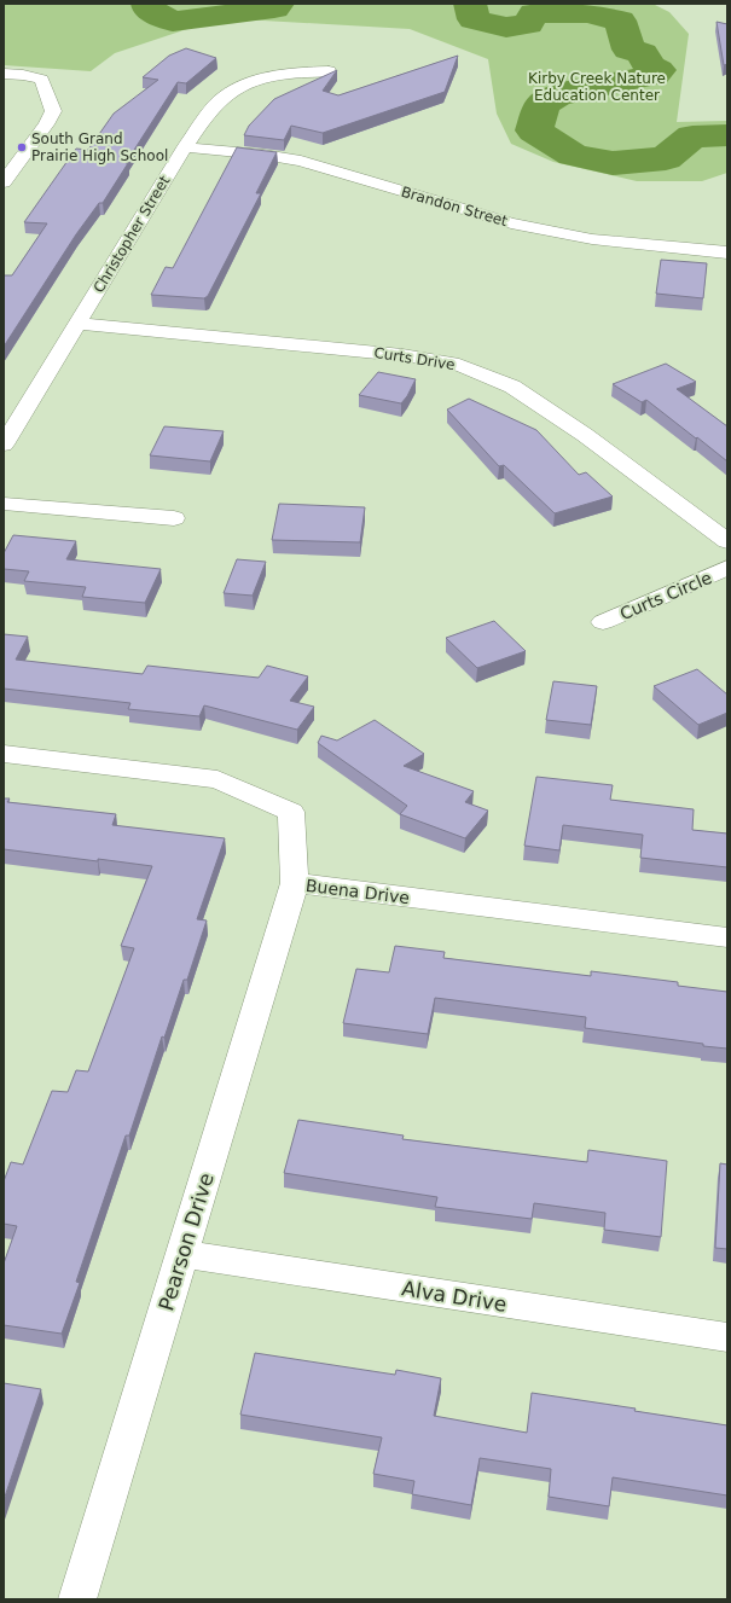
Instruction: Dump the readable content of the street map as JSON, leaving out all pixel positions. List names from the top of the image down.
{
  "streets": {
    "street": [
      "Brandon Street",
      "Christopher Street",
      "Curts Drive",
      "Curts Circle",
      "Buena Drive",
      "Pearson Drive",
      "Alva Drive"
    ]
  },
  "crossings": [
    ["Brandon Street", "Christopher Street"],
    ["Christopher Street", "Curts Drive"],
    ["Buena Drive", "Pearson Drive"],
    ["Pearson Drive", "Alva Drive"]
  ],
  "parks": ["Kirby Creek Nature Education Center"],
  "places": ["South Grand Prairie High School"]
}
